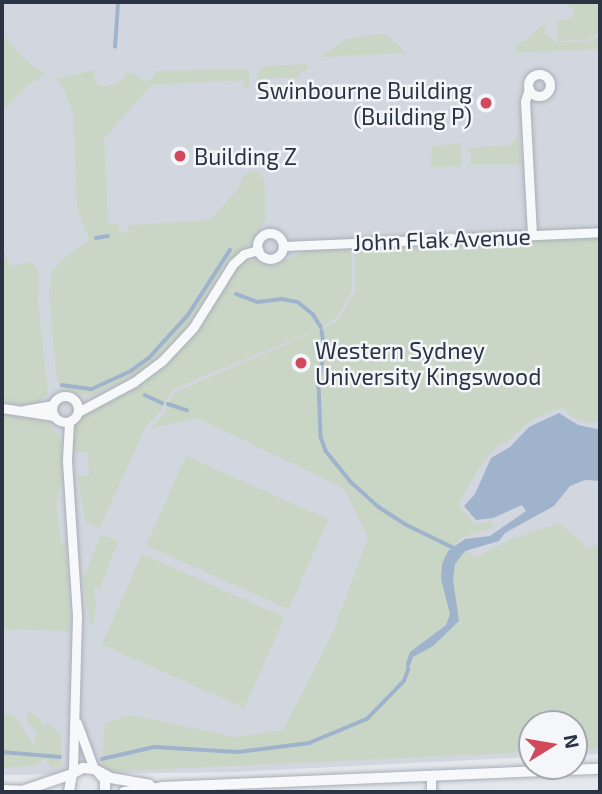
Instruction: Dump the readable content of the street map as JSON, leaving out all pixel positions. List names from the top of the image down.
{
  "streets": {
    "street": ["John Flak Avenue"]
  },
  "places": ["Swinbourne Building (Building P)", "Building Z", "Western Sydney University Kingswood"],
  "north": "right"
}
